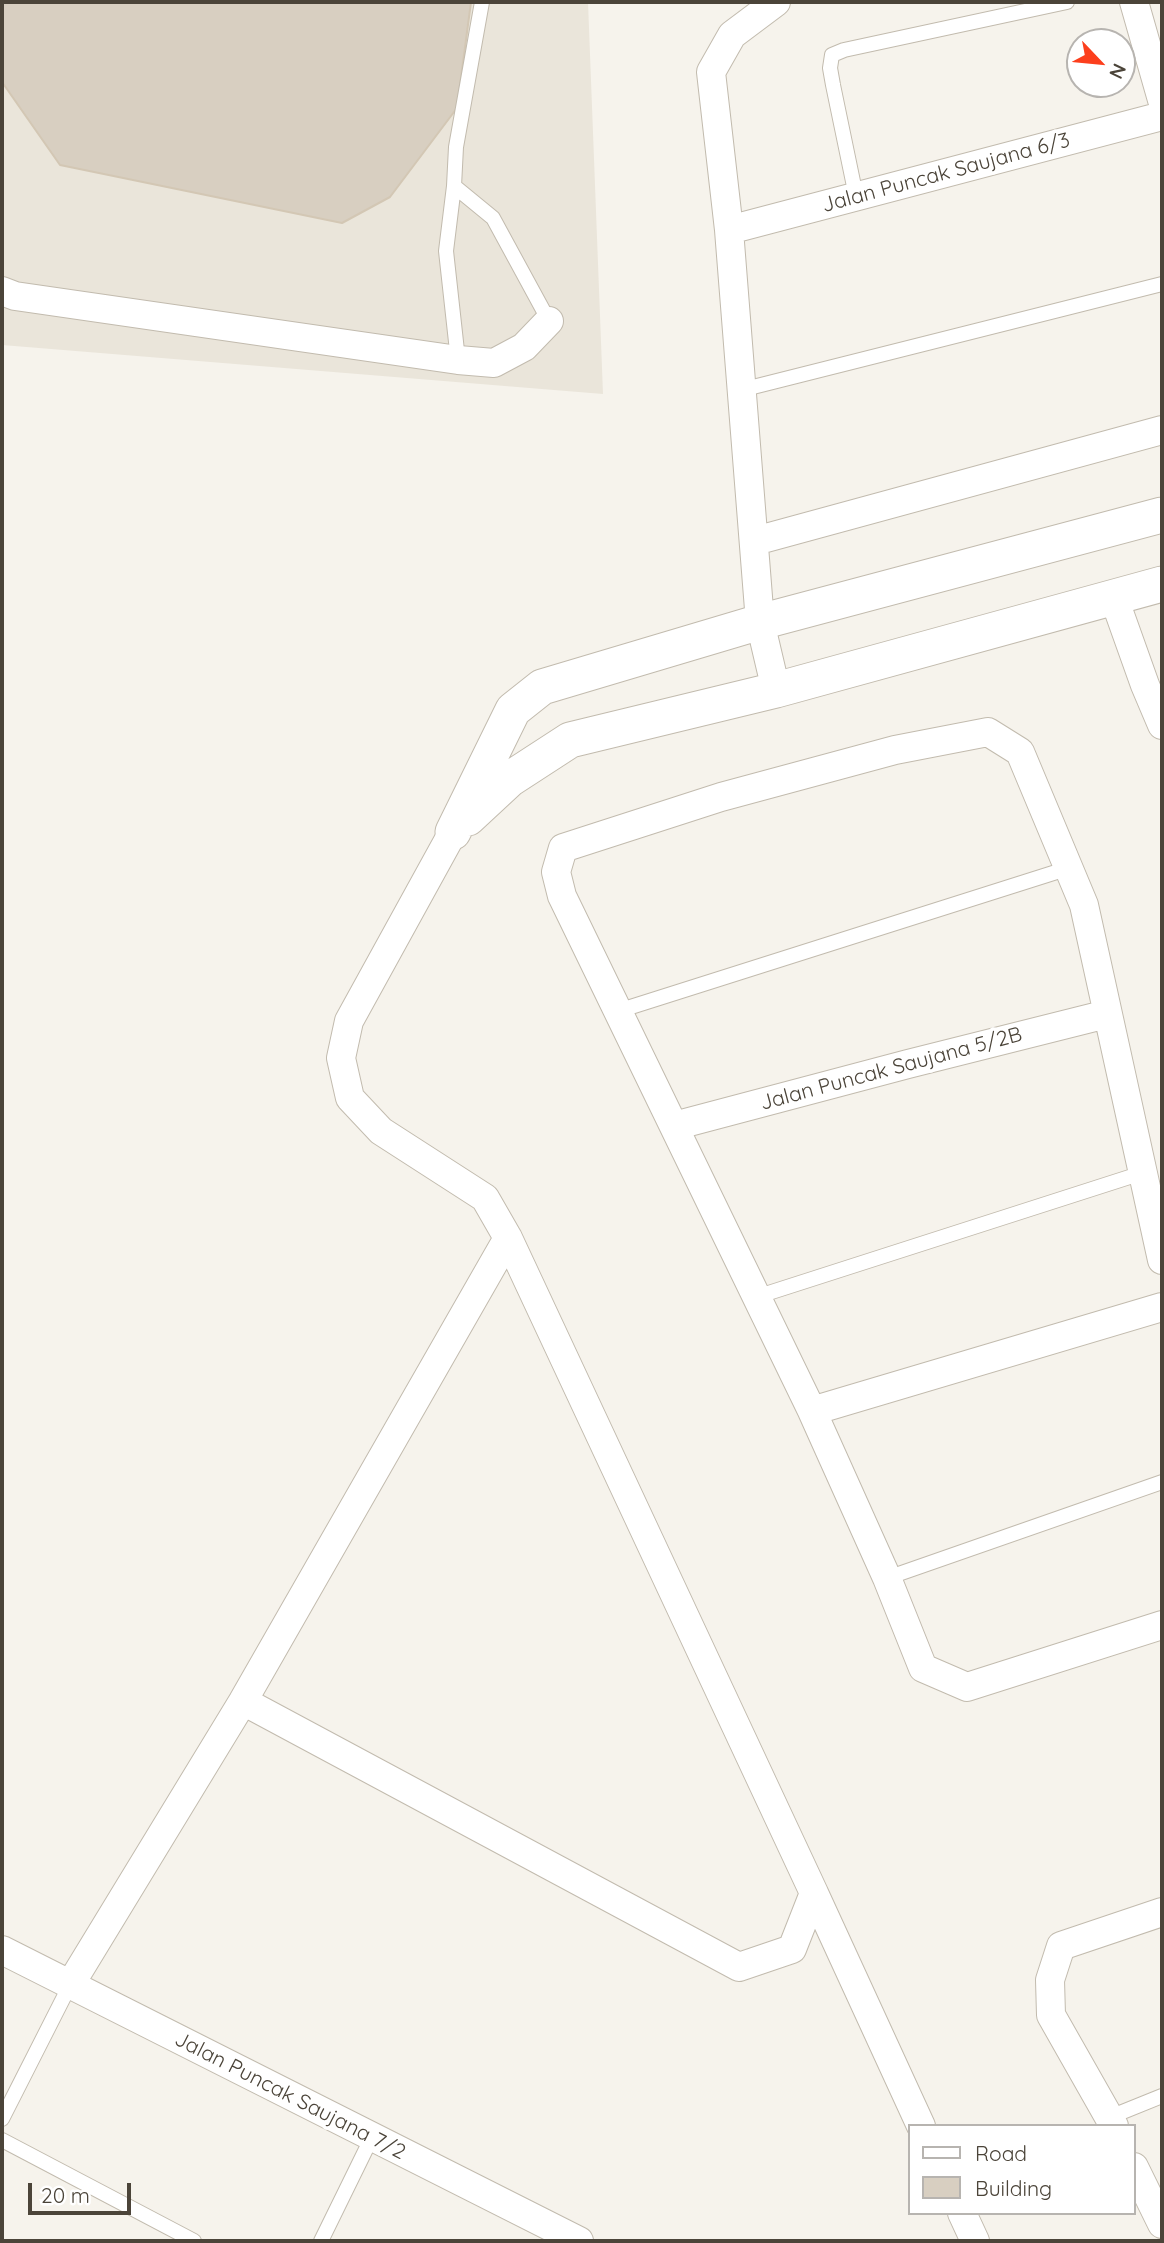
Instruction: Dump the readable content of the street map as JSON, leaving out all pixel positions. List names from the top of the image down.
{
  "streets": {
    "street": ["Jalan Puncak Saujana 6/3", "Jalan Puncak Saujana 5/2B", "Jalan Puncak Saujana 7/2"]
  },
  "legend": ["Road", "Building"],
  "scale_bar": "20 m",
  "north": "bottom right"
}
